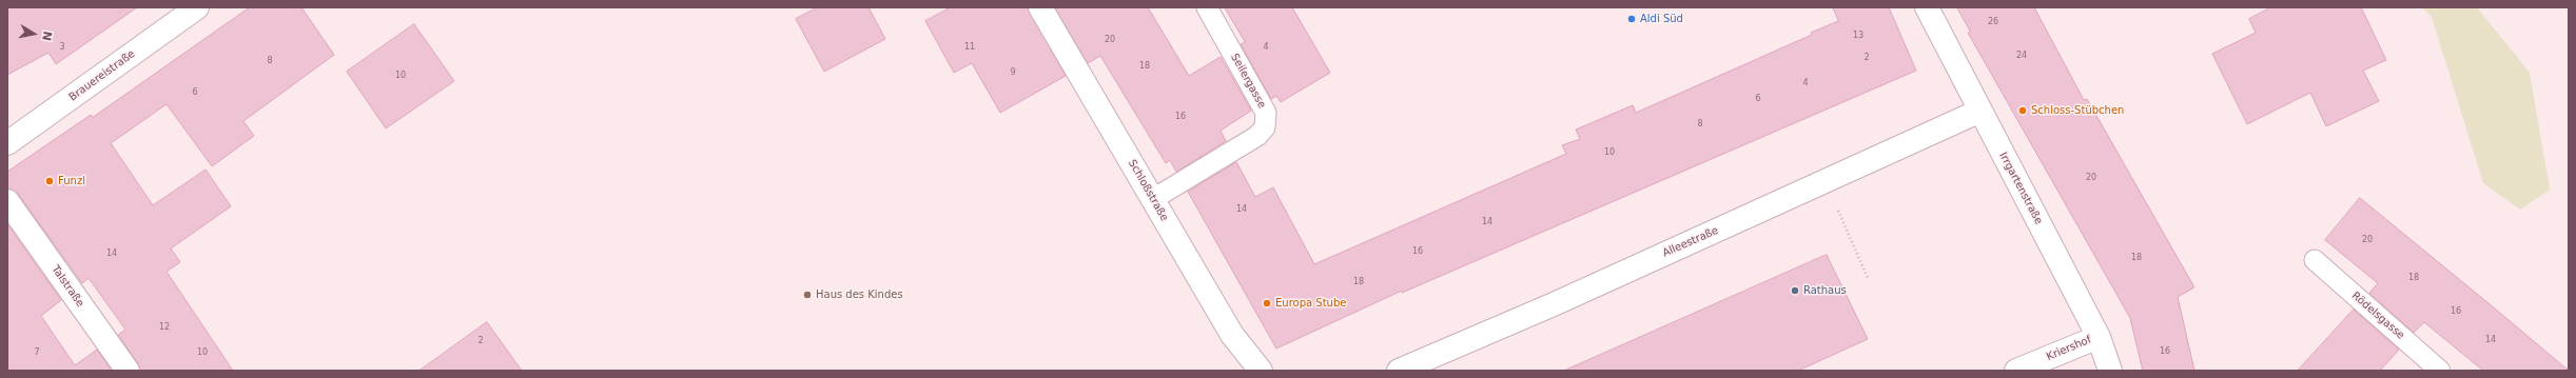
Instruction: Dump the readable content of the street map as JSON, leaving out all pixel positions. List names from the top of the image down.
{
  "streets": {
    "street": [
      "Brauereistraße",
      "Irrgartenstraße",
      "Schloßstraße",
      "Alleestraße",
      "Talstraße",
      "Kriershof"
    ],
    "lane": ["Seilergasse", "Rödelsgasse"]
  },
  "crossings": [
    ["Seilergasse", "Schloßstraße"],
    ["Irrgartenstraße", "Alleestraße"],
    ["Irrgartenstraße", "Kriershof"]
  ],
  "places": [
    "Aldi Süd",
    "Schloss-Stübchen",
    "Funzl",
    "Rathaus",
    "Haus des Kindes",
    "Europa Stube"
  ],
  "house_numbers": [
    "26",
    "13",
    "20",
    "3",
    "11",
    "4",
    "24",
    "2",
    "8",
    "18",
    "9",
    "10",
    "4",
    "6",
    "6",
    "16",
    "8",
    "10",
    "20",
    "14",
    "14",
    "20",
    "16",
    "14",
    "18",
    "18",
    "18",
    "16",
    "12",
    "14",
    "2",
    "16",
    "7",
    "10"
  ],
  "north": "right"
}
